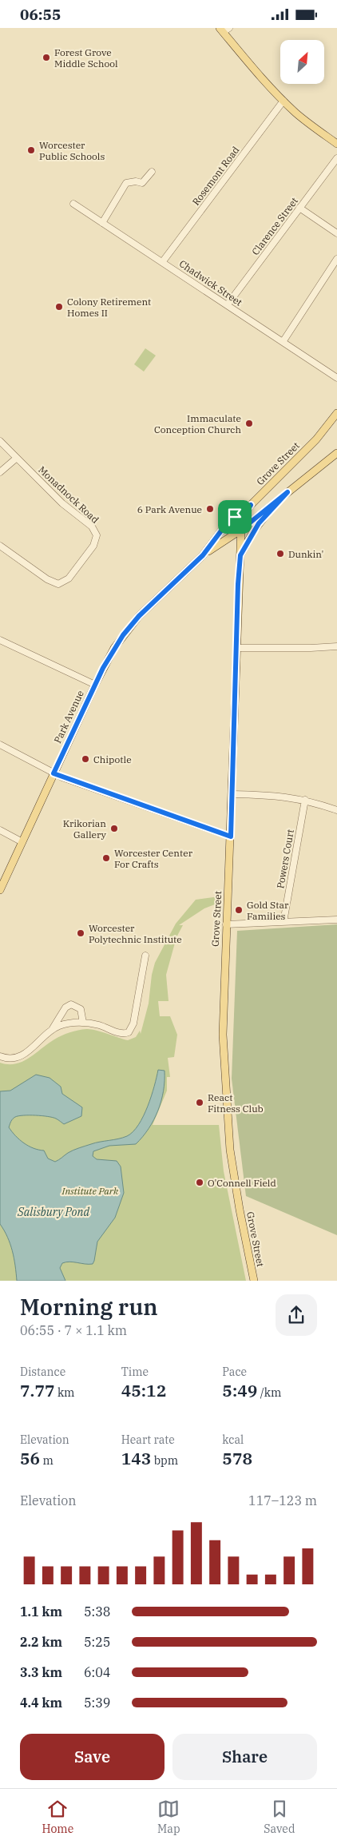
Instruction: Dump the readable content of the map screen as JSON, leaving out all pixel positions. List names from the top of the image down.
{
  "streets": {
    "main road": ["Grove Street", "Park Avenue"],
    "street": [
      "Rosemont Road",
      "Clarence Street",
      "Chadwick Street",
      "Monadnock Road",
      "Powers Court"
    ]
  },
  "crossings": [
    ["Rosemont Road", "Chadwick Street"],
    ["Clarence Street", "Chadwick Street"],
    ["Grove Street", "Park Avenue"]
  ],
  "water": ["Salisbury Pond"],
  "parks": ["Institute Park"],
  "places": [
    "Forest Grove Middle School",
    "Worcester Public Schools",
    "Colony Retirement Homes II",
    "Immaculate Conception Church",
    "6 Park Avenue",
    "Dunkin'",
    "Chipotle",
    "Krikorian Gallery",
    "Worcester Center For Crafts",
    "Gold Star Families",
    "Worcester Polytechnic Institute",
    "React Fitness Club",
    "O'Connell Field"
  ],
  "north": "top right",
  "page": {
    "status": "06:55",
    "heading": ["Morning run", "06:55 · 7 × 1.1 km"],
    "stats": [
      ["Distance", "7.77 km"],
      ["Time", "45:12"],
      ["Pace", "5:49 /km"],
      ["Elevation", "56 m"],
      ["Heart rate", "143 bpm"],
      ["kcal", "578"]
    ],
    "chart": ["Elevation", "117–123 m"],
    "list": [
      {
        "name": "1.1 km",
        "note": "5:38"
      },
      {
        "name": "2.2 km",
        "note": "5:25"
      },
      {
        "name": "3.3 km",
        "note": "6:04"
      },
      {
        "name": "4.4 km",
        "note": "5:39"
      }
    ],
    "buttons": ["Save", "Share"],
    "tabs": ["Home", "Map", "Saved"]
  }
}
